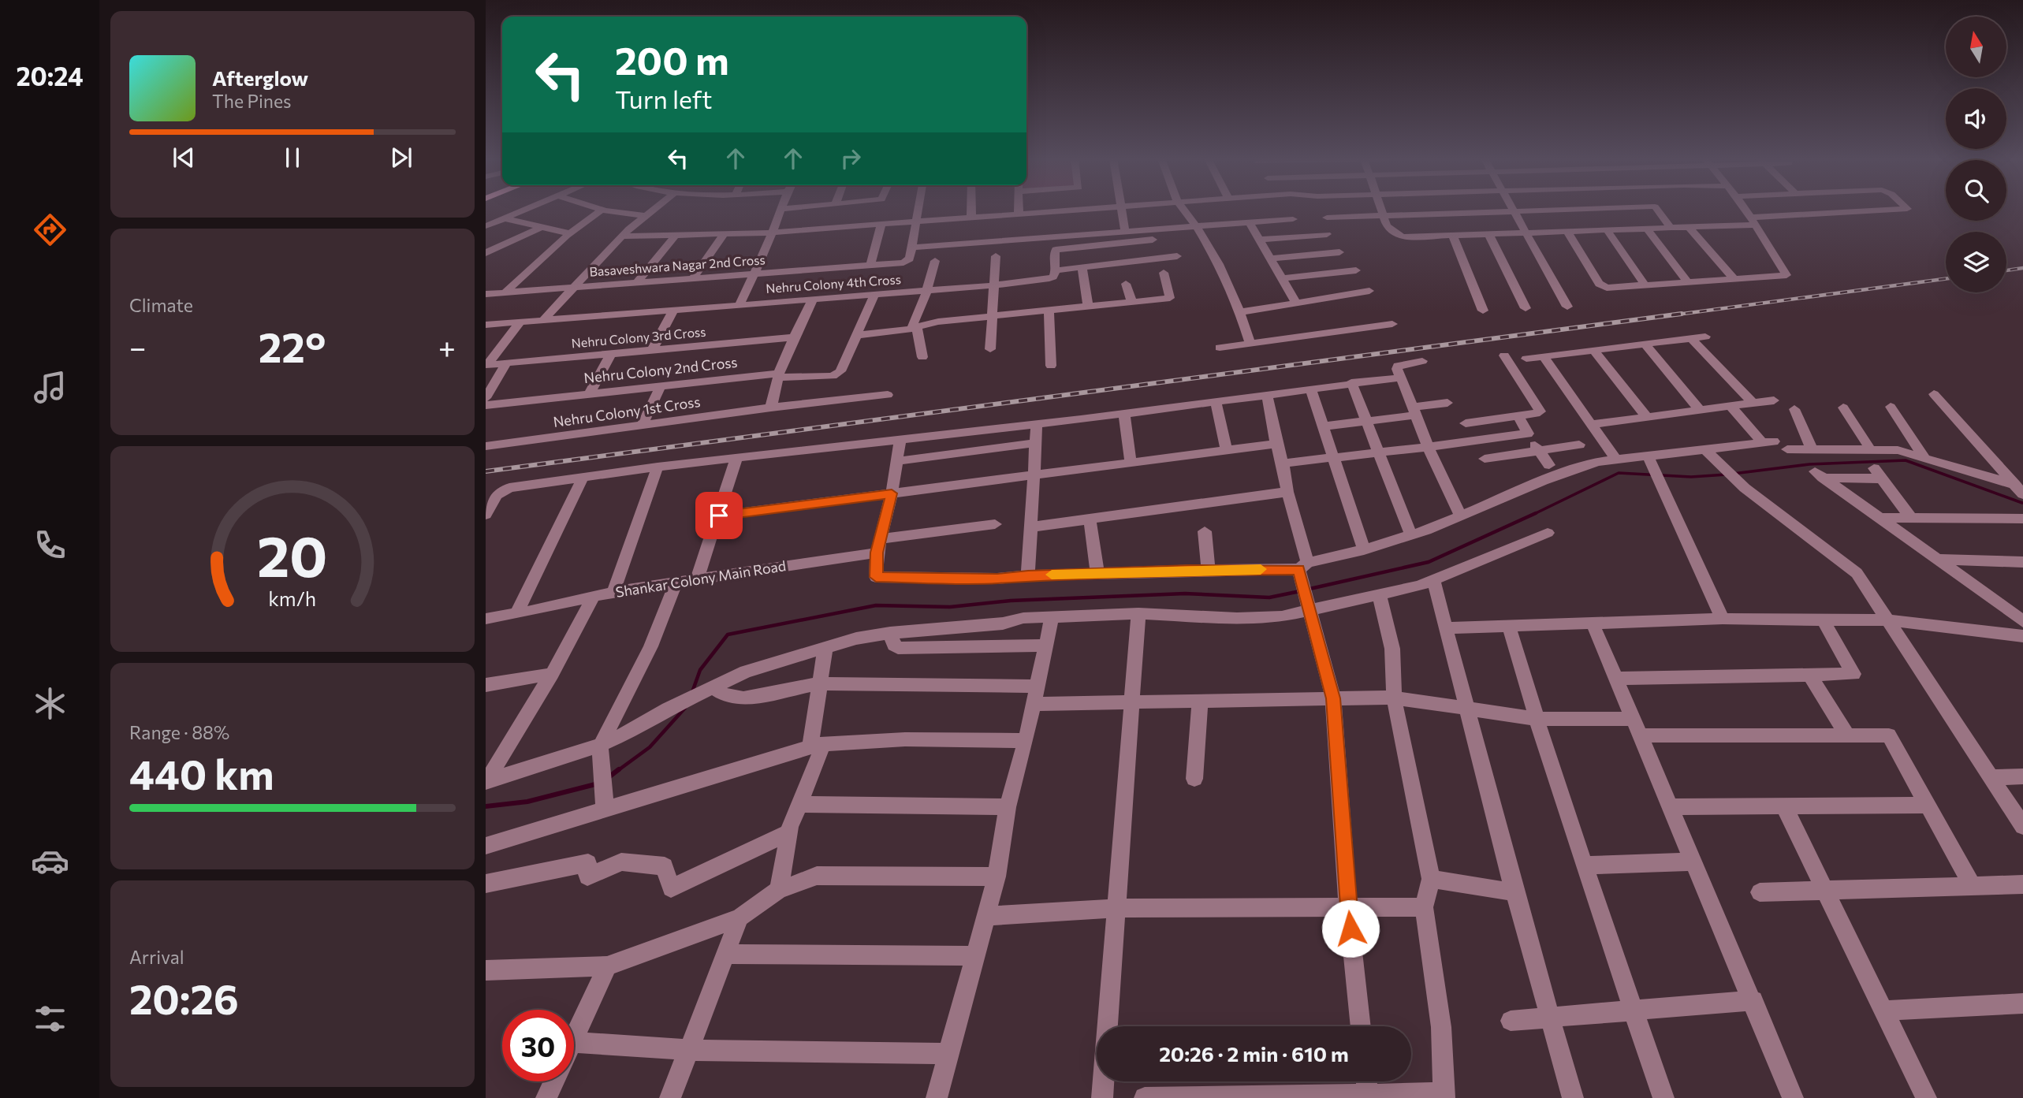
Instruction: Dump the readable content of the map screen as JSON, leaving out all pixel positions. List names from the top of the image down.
{
  "streets": {
    "street": [
      "Basaveshwara Nagar 2nd Cross",
      "Nehru Colony 4th Cross",
      "Nehru Colony 3rd Cross",
      "Nehru Colony 2nd Cross",
      "Nehru Colony 1st Cross",
      "Shankar Colony Main Road"
    ]
  },
  "north": "top",
  "page": {
    "tabs": "20:24",
    "turn": ["200 m", "Turn left"],
    "song": ["Afterglow", "The Pines"],
    "tile": [
      "Climate",
      ["Range · 88%", "440 km"],
      ["Arrival", "20:26"]
    ],
    "heat": ["−", "22°", "+"],
    "limit": "30",
    "trip": "20:26 · 2 min · 610 m",
    "gauge": ["20", "km/h"]
  }
}
